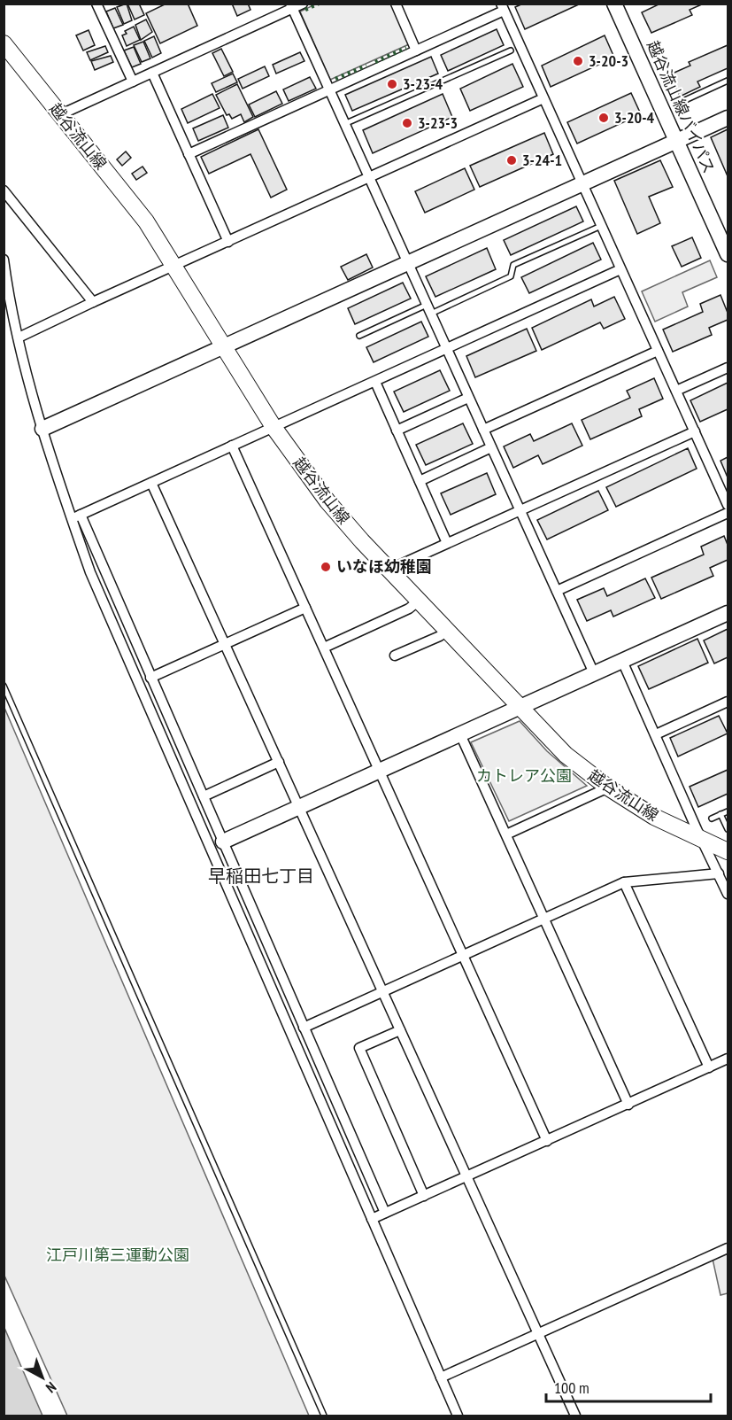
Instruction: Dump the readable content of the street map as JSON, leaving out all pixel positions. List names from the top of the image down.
{
  "streets": {
    "main road": ["越谷流山線"],
    "street": ["越谷流山線バイパス"]
  },
  "districts": ["早稲田七丁目"],
  "parks": ["カトレア公園", "江戸川第三運動公園"],
  "places": [
    "3-20-3",
    "3-23-4",
    "3-20-4",
    "3-23-3",
    "3-24-1",
    "いなほ幼稚園"
  ],
  "scale_bar": "100 m",
  "north": "bottom right"
}
